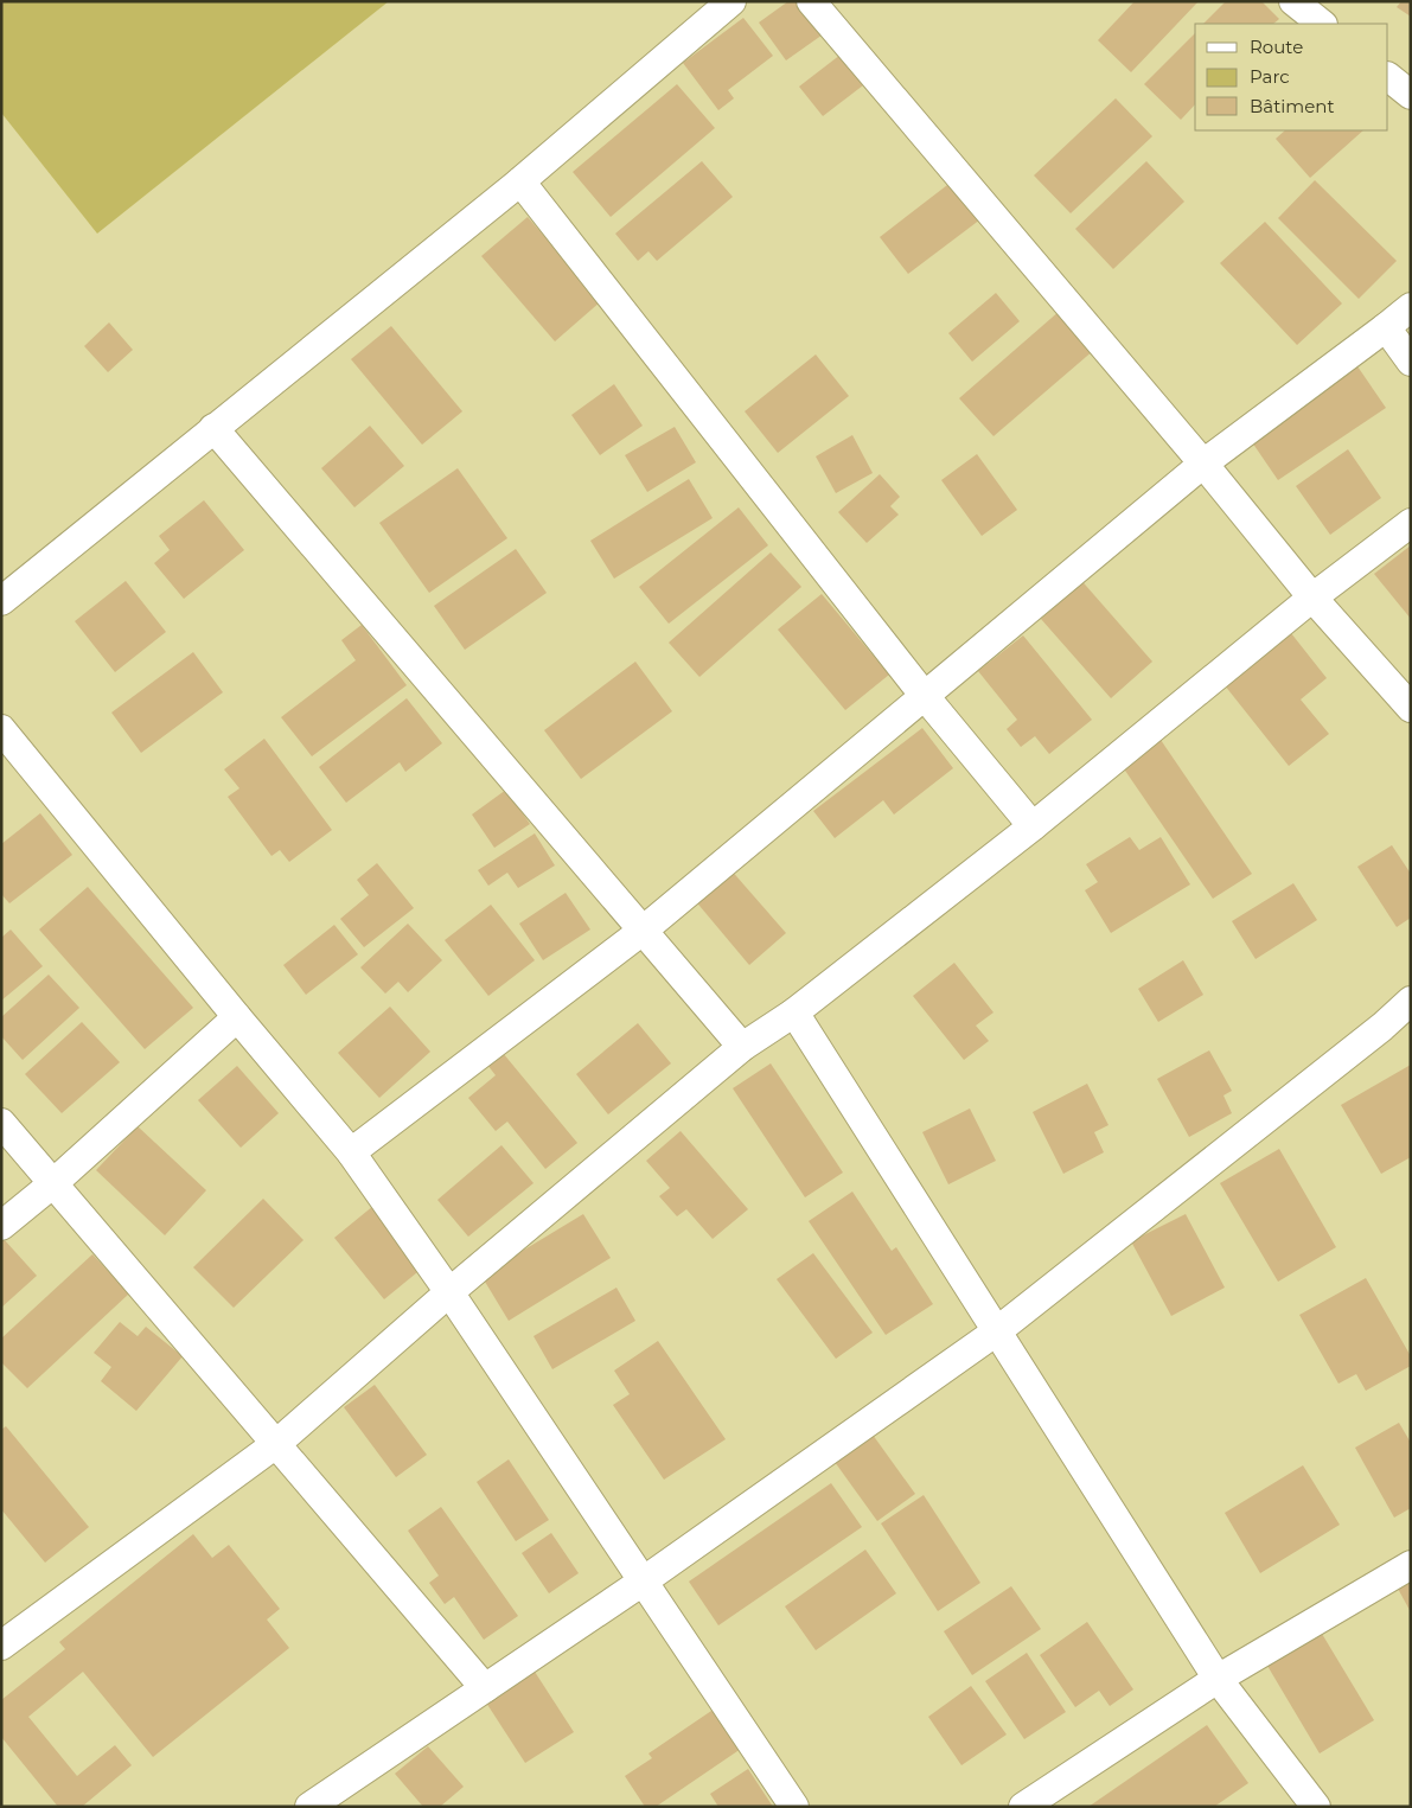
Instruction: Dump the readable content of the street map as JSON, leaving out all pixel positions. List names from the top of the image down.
{
  "legend": ["Route", "Parc", "Bâtiment"]
}
